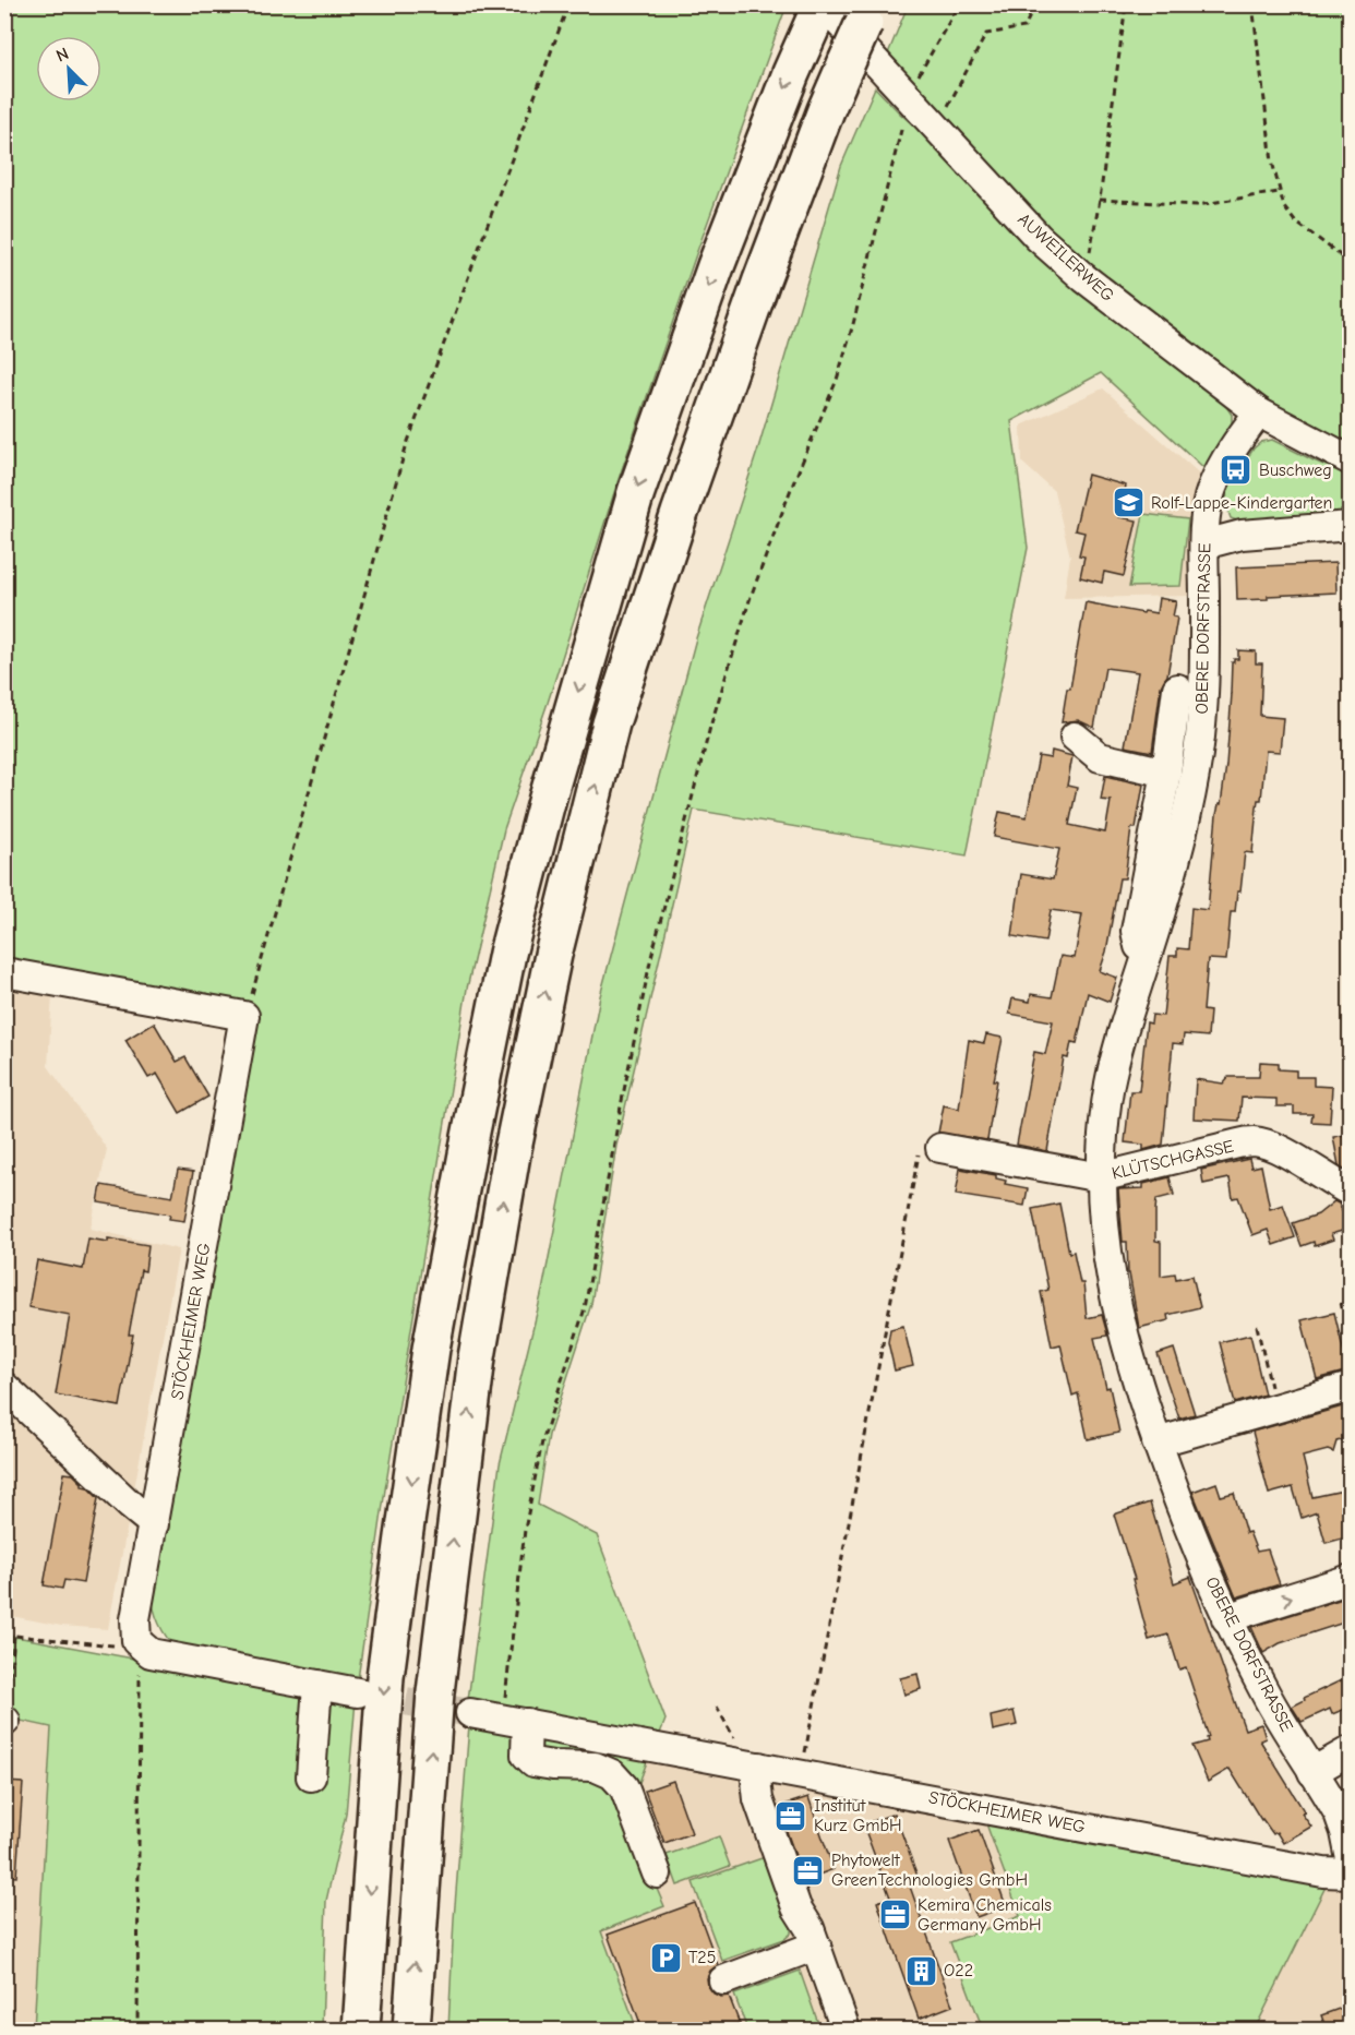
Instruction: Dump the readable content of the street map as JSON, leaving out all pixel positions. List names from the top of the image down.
{
  "streets": {
    "street": [
      "AUWEILERWEG",
      "OBERE DORFSTRASSE",
      "KLÜTSCHGASSE",
      "STÖCKHEIMER WEG"
    ]
  },
  "crossings": [
    ["AUWEILERWEG", "OBERE DORFSTRASSE"],
    ["OBERE DORFSTRASSE", "KLÜTSCHGASSE"],
    ["OBERE DORFSTRASSE", "STÖCKHEIMER WEG"]
  ],
  "places": {
    "bus stop": ["Buschweg"],
    "school or university": ["Rolf-Lappe-Kindergarten"],
    "office": ["Institut Kurz GmbH", "Phytowelt GreenTechnologies GmbH", "Kemira Chemicals Germany GmbH"],
    "parking": ["T25"],
    "building": ["O22"]
  },
  "north": "top left"
}
